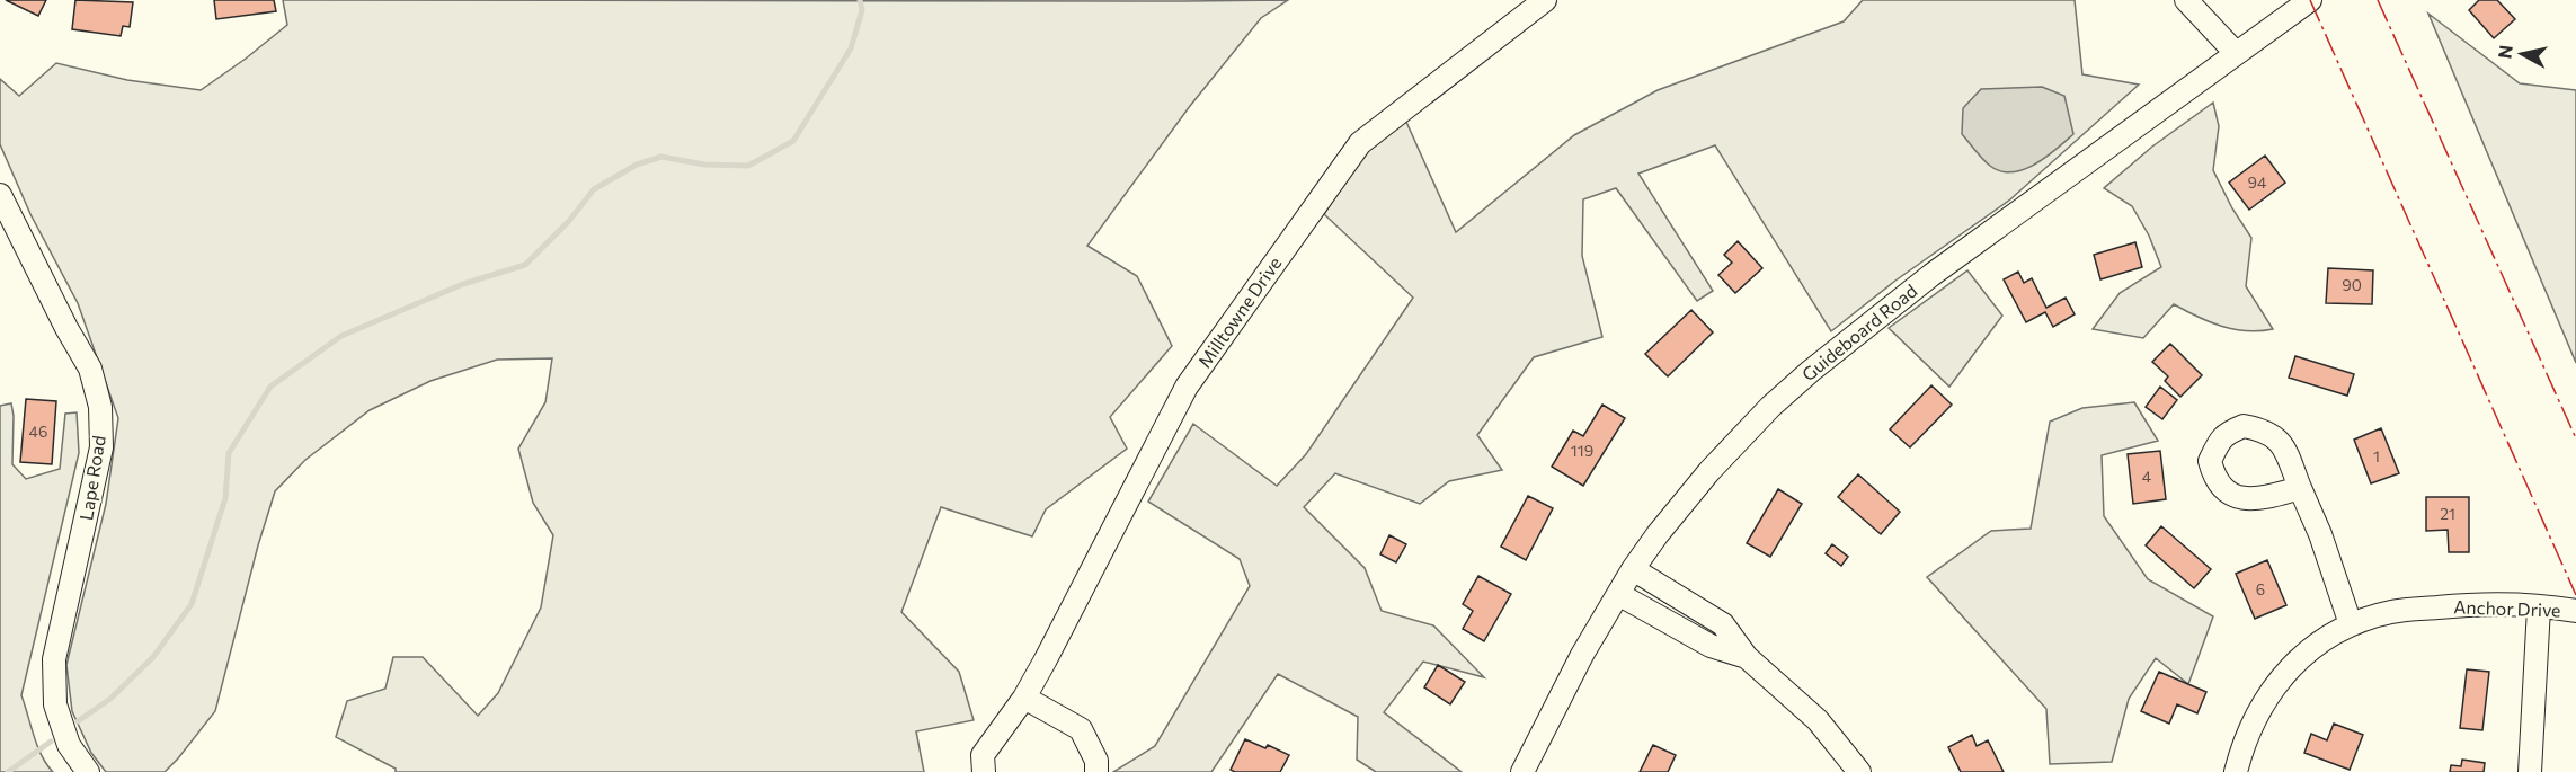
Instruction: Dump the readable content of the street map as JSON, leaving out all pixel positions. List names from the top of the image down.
{
  "streets": {
    "street": [
      "Milltowne Drive",
      "Guideboard Road",
      "Lape Road",
      "Anchor Drive"
    ]
  },
  "house_numbers": [
    "94",
    "90",
    "46",
    "119",
    "1",
    "4",
    "21",
    "6"
  ],
  "north": "left"
}
